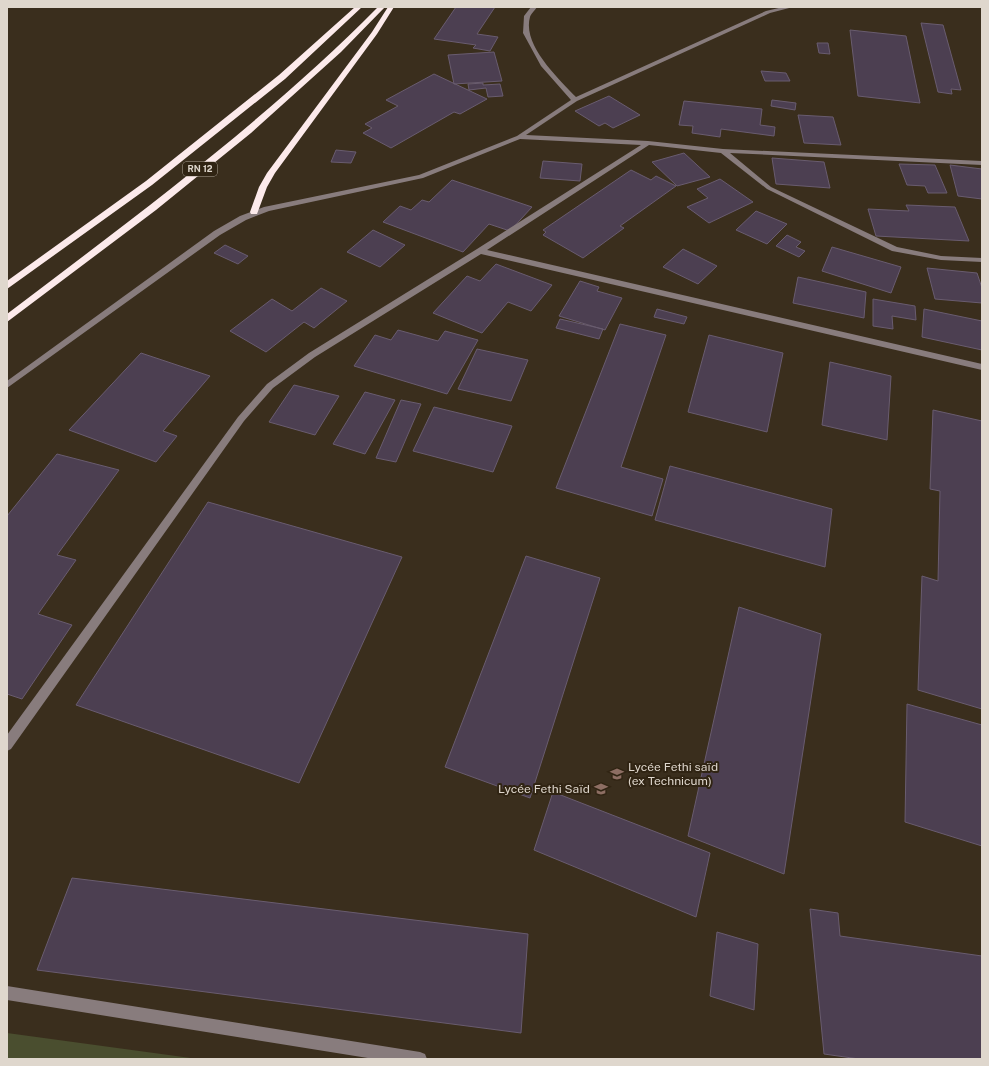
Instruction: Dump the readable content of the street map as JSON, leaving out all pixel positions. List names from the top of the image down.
{
  "streets": {
    "highway": ["RN 12"]
  },
  "places": {
    "school or university": ["Lycée Fethi saïd (ex Technicum)", "Lycée Fethi Saïd"]
  }
}
